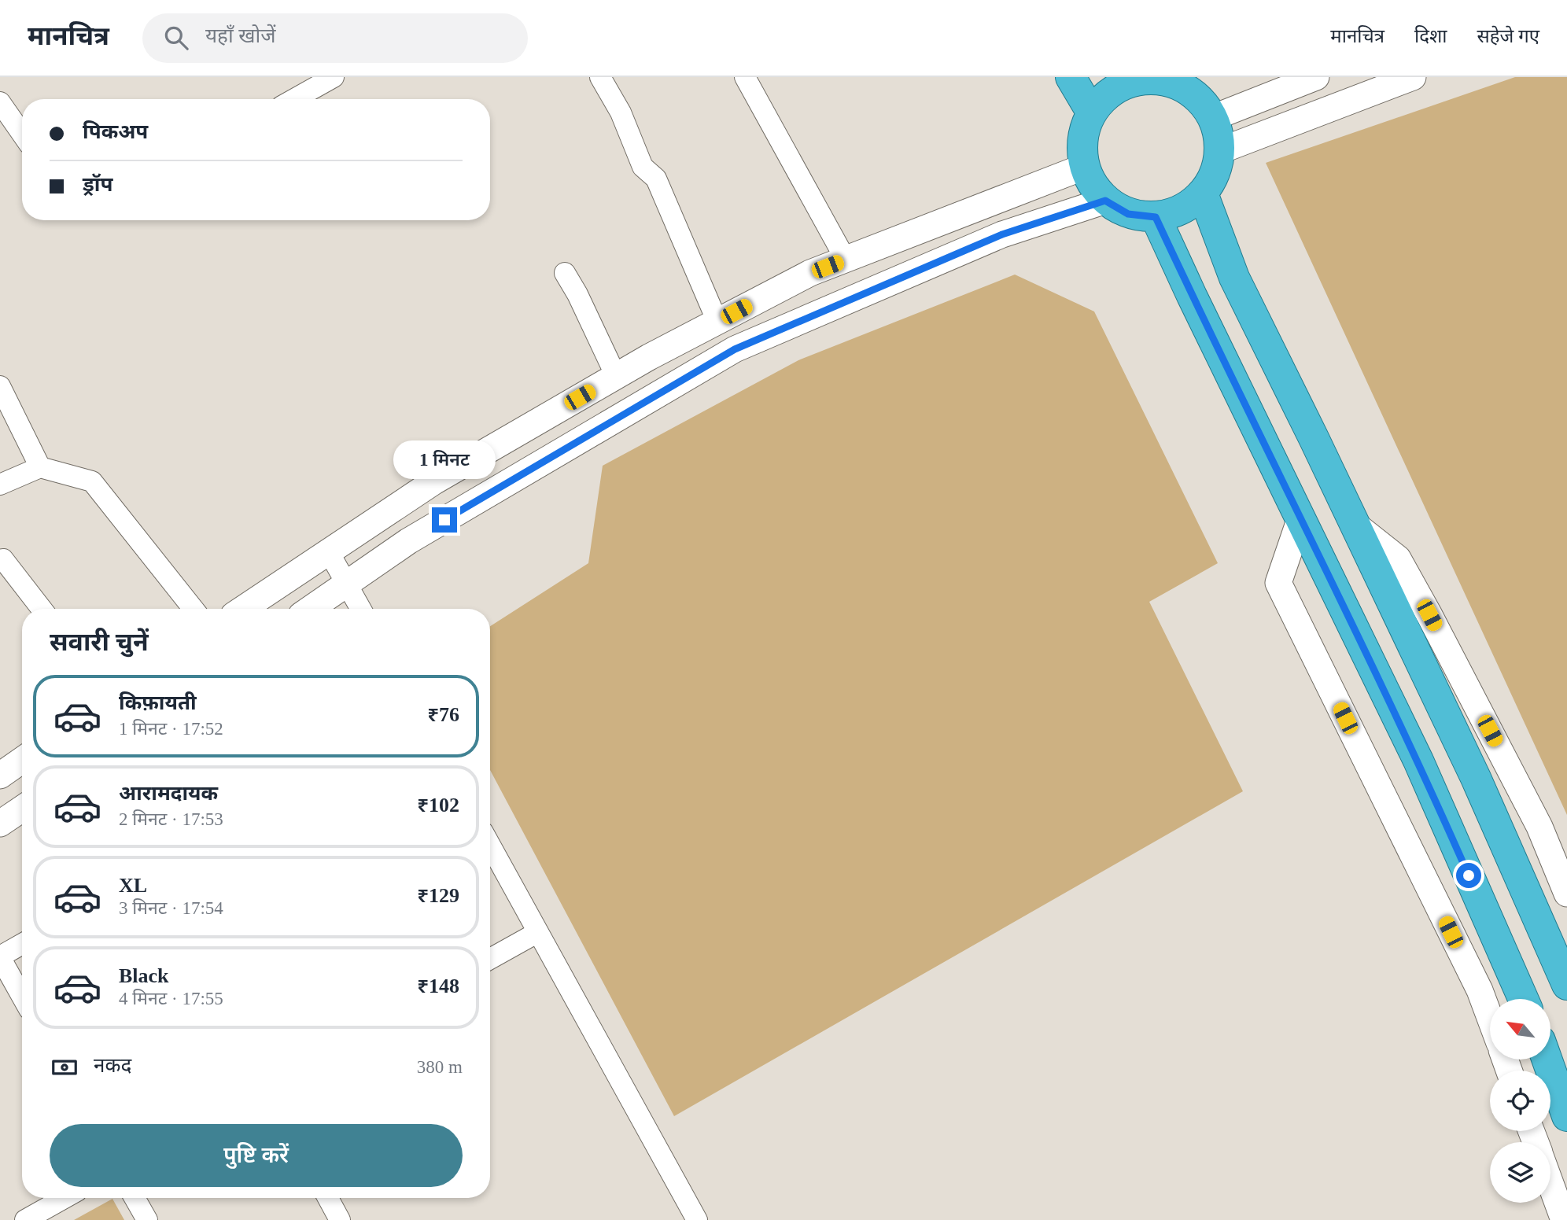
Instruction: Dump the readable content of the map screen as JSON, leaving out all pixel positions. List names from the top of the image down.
{
  "north": "top left",
  "page": {
    "header": "मानचित्र",
    "search": "यहाँ खोजें",
    "nav": ["मानचित्र", "दिशा", "सहेजे गए"],
    "banner": ["पिकअप", "ड्रॉप"],
    "bubble": "1 मिनट",
    "heading": "सवारी चुनें",
    "list": [
      {
        "name": "किफ़ायती",
        "note": "1 मिनट · 17:52",
        "value": "₹76"
      },
      {
        "name": "आरामदायक",
        "note": "2 मिनट · 17:53",
        "value": "₹102"
      },
      {
        "name": "XL",
        "note": "3 मिनट · 17:54",
        "value": "₹129"
      },
      {
        "name": "Black",
        "note": "4 मिनट · 17:55",
        "value": "₹148"
      }
    ],
    "pay": ["नकद", "380 m"],
    "buttons": "पुष्टि करें"
  }
}
